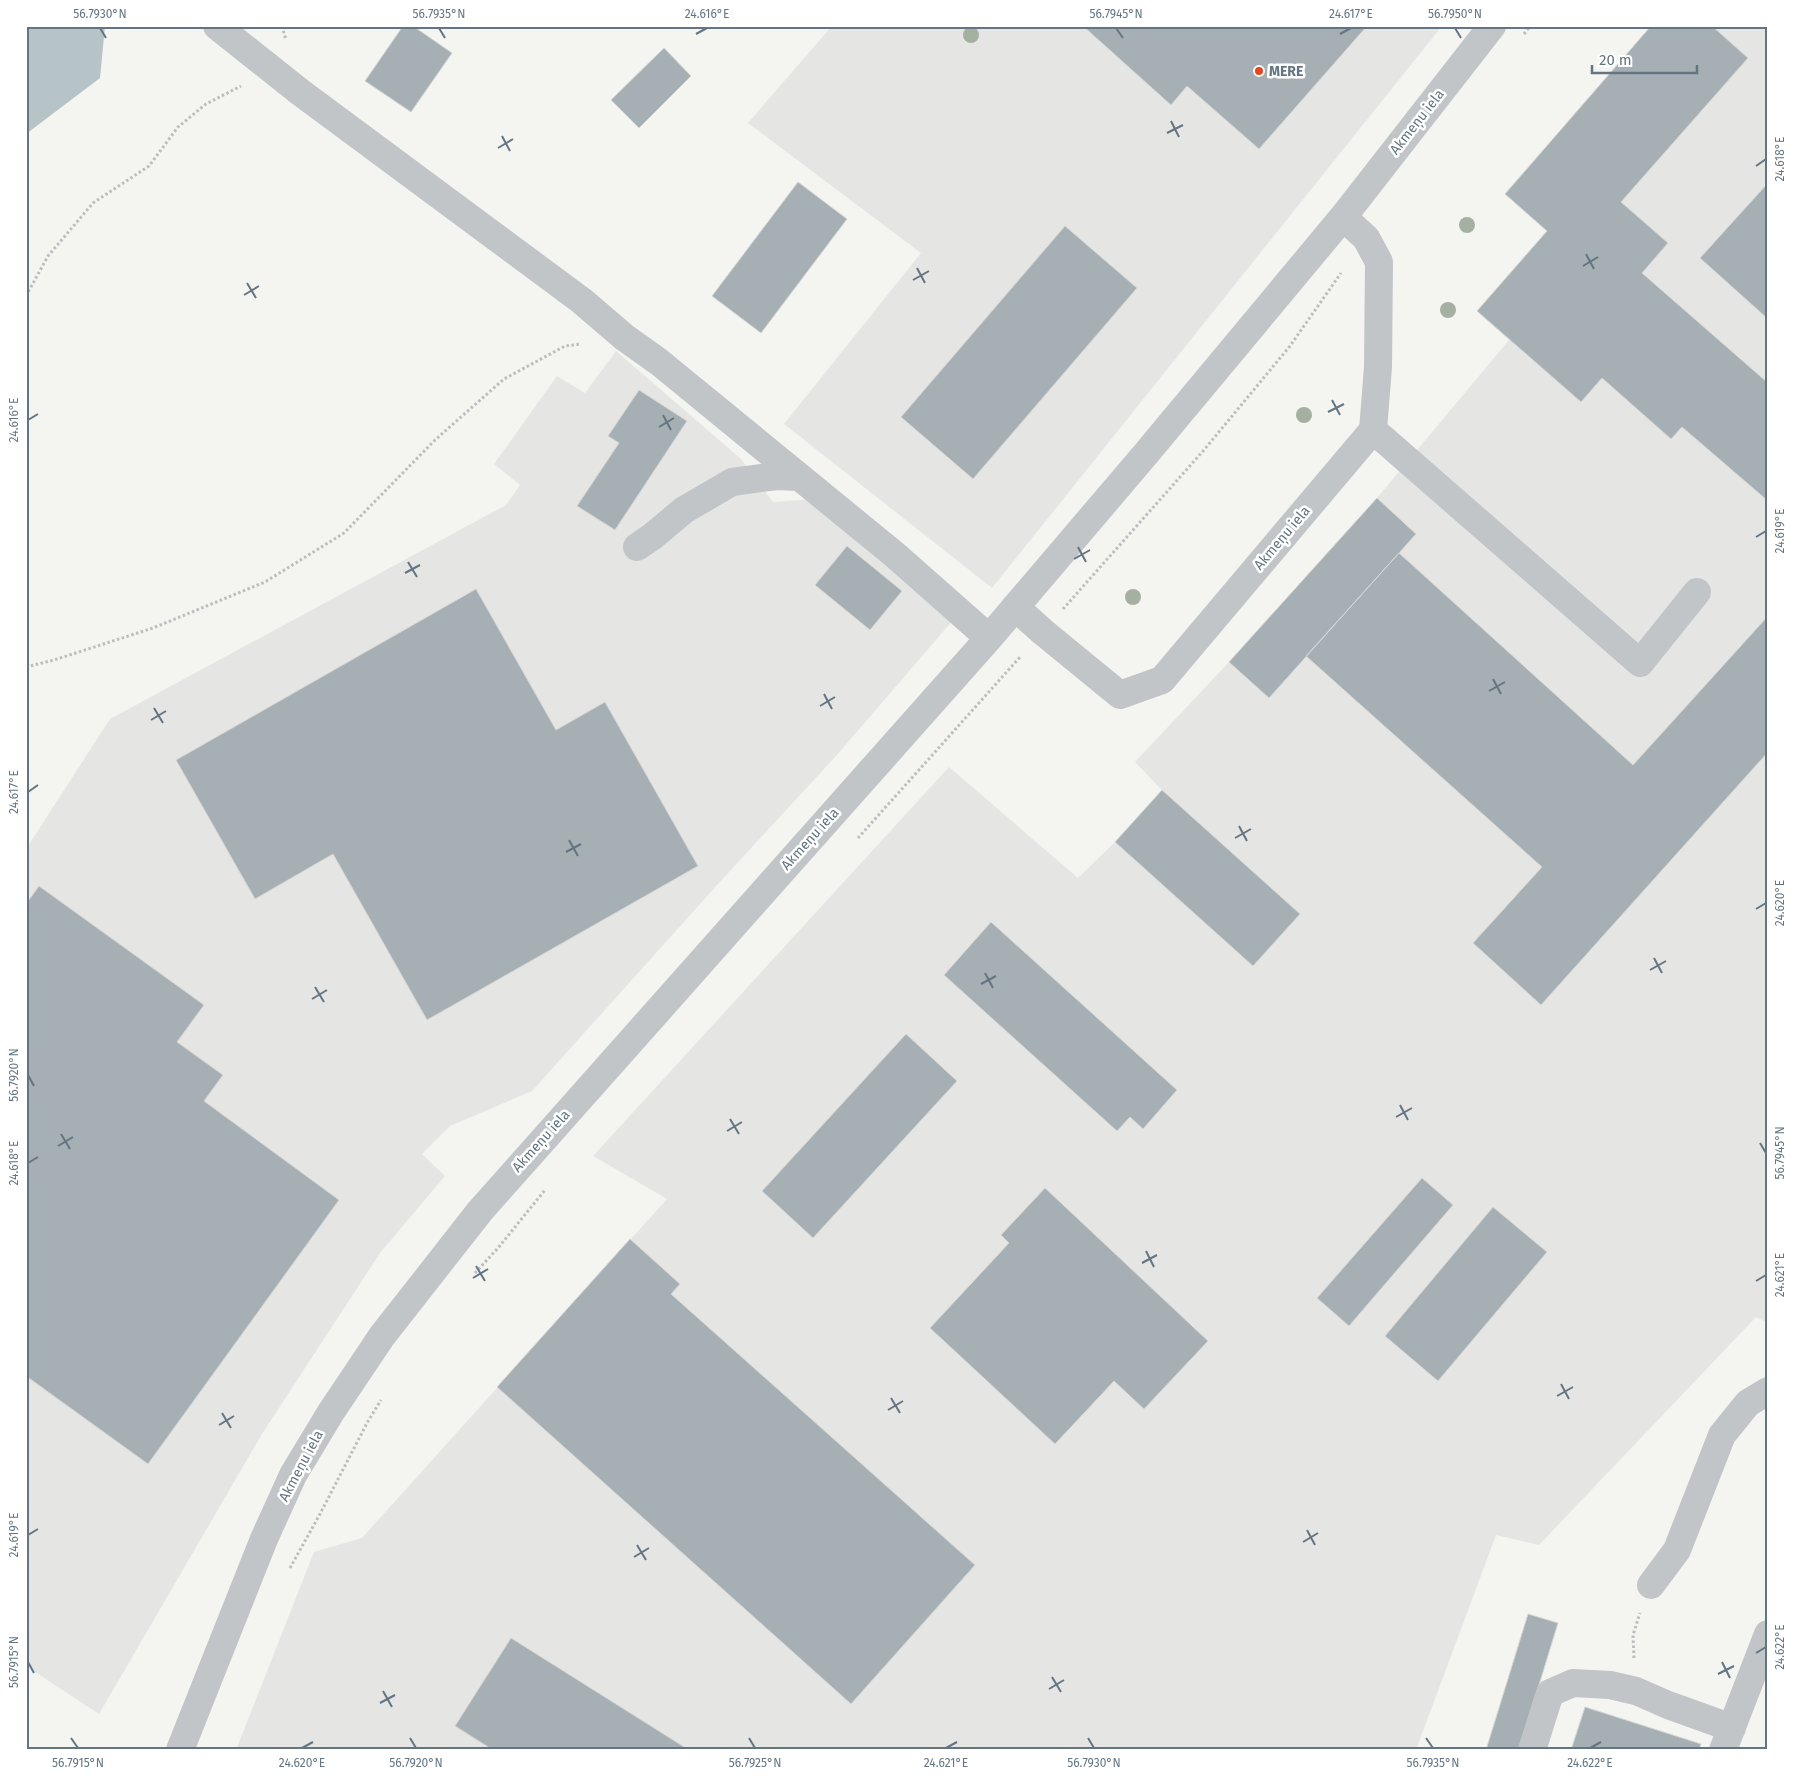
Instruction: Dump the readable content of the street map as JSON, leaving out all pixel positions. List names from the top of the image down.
{
  "streets": {
    "street": ["Akmeņu iela"]
  },
  "places": ["MERE"],
  "scale_bar": "20 m",
  "coordinates": [
    "56.7930°N",
    "56.7935°N",
    "24.616°E",
    "56.7945°N",
    "24.617°E",
    "56.7950°N",
    "24.618°E",
    "24.619°E",
    "24.620°E",
    "56.7920°N",
    "24.621°E",
    "24.622°E",
    "56.7915°N",
    "56.7925°N"
  ]
}
